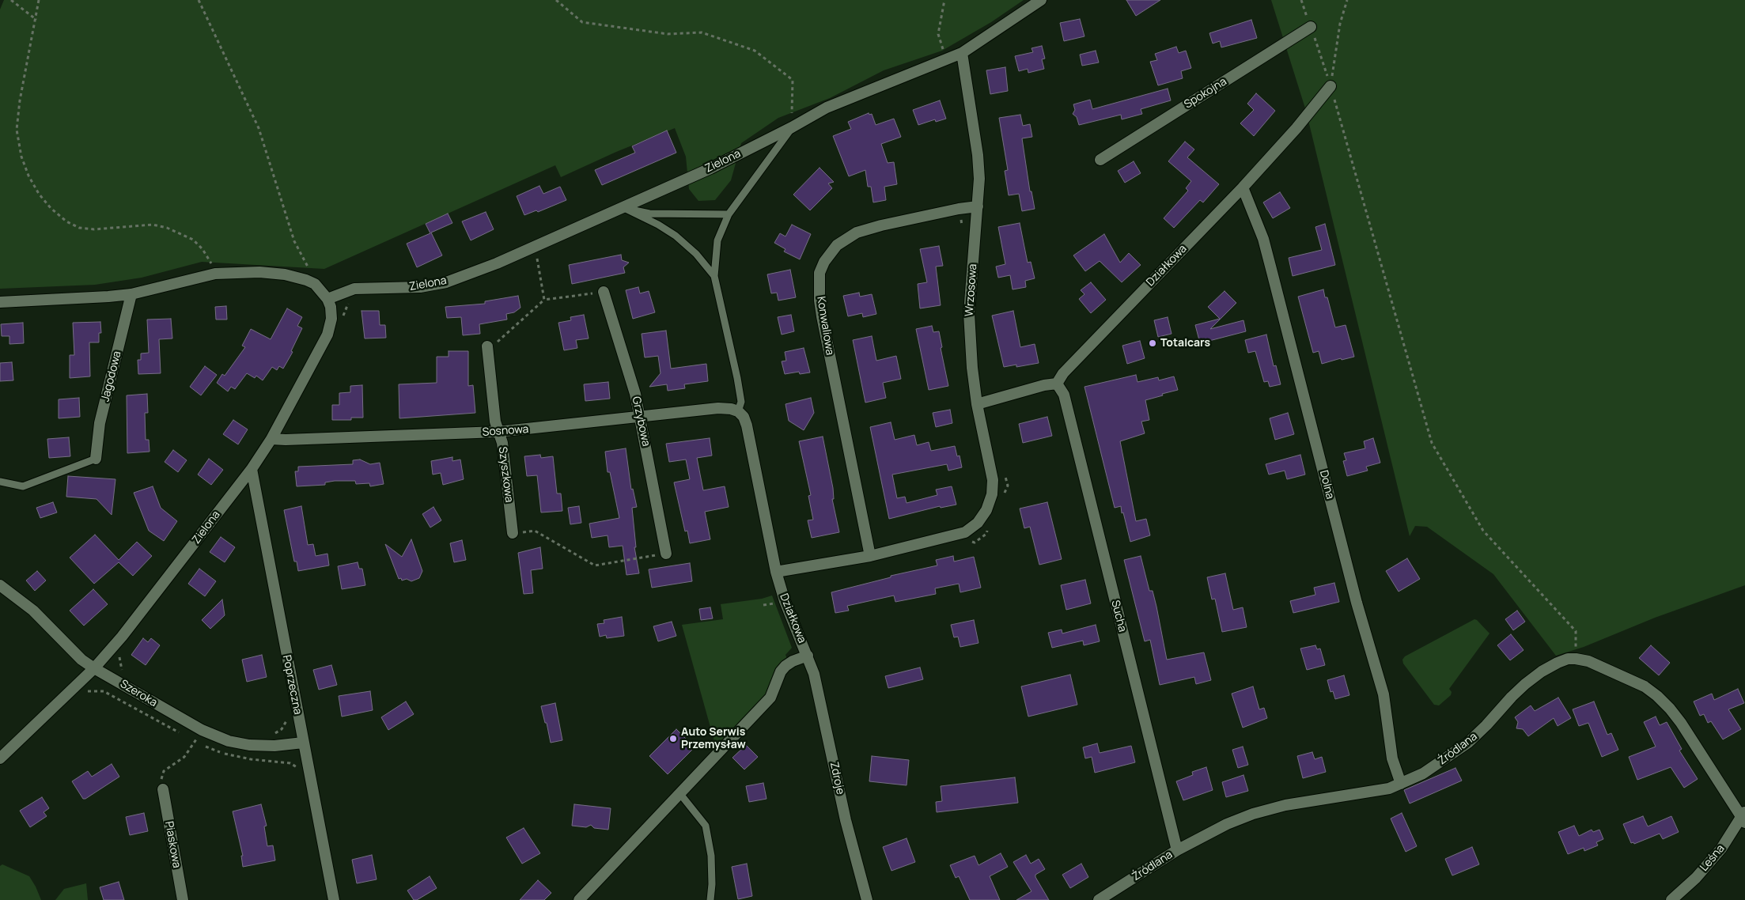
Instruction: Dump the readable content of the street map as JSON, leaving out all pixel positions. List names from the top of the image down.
{
  "streets": {
    "street": [
      "Spokojna",
      "Zielona",
      "Działkowa",
      "Wrzosowa",
      "Konwaliowa",
      "Jagodowa",
      "Grzybowa",
      "Sosnowa",
      "Szyszkowa",
      "Dolna",
      "Sucha",
      "Poprzeczna",
      "Szeroka",
      "Źródlana",
      "Zdroje",
      "Piaskowa",
      "Leśna"
    ]
  },
  "crossings": [
    ["Zielona", "Wrzosowa"],
    ["Zielona", "Sosnowa"],
    ["Zielona", "Poprzeczna"],
    ["Zielona", "Szeroka"],
    ["Działkowa", "Sosnowa"],
    ["Działkowa", "Dolna"],
    ["Działkowa", "Sucha"],
    ["Działkowa", "Zdroje"],
    ["Wrzosowa", "Konwaliowa"],
    ["Grzybowa", "Sosnowa"],
    ["Sosnowa", "Szyszkowa"],
    ["Dolna", "Źródlana"],
    ["Sucha", "Źródlana"],
    ["Poprzeczna", "Szeroka"],
    ["Źródlana", "Leśna"]
  ],
  "places": ["Totalcars", "Auto Serwis Przemysław"]
}
